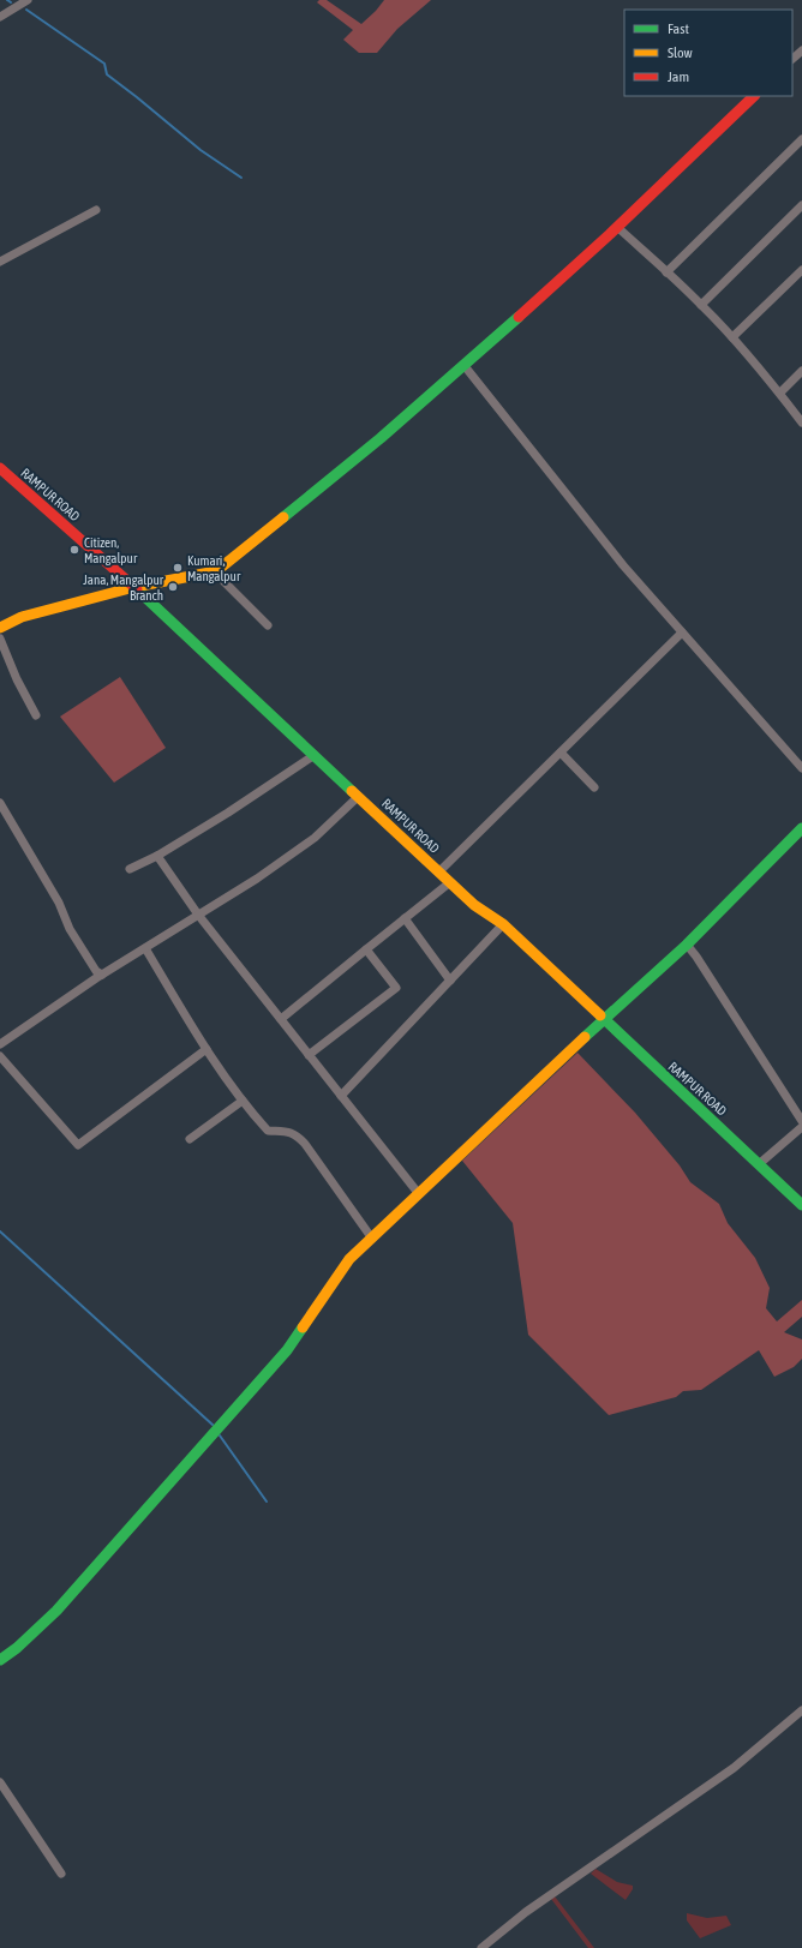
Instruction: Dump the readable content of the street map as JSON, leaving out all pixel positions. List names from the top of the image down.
{
  "streets": {
    "street": ["RAMPUR ROAD"]
  },
  "places": ["Citizen, Mangalpur", "Kumari, Mangalpur", "Jana, Mangalpur Branch"],
  "legend": ["Fast", "Slow", "Jam"]
}
